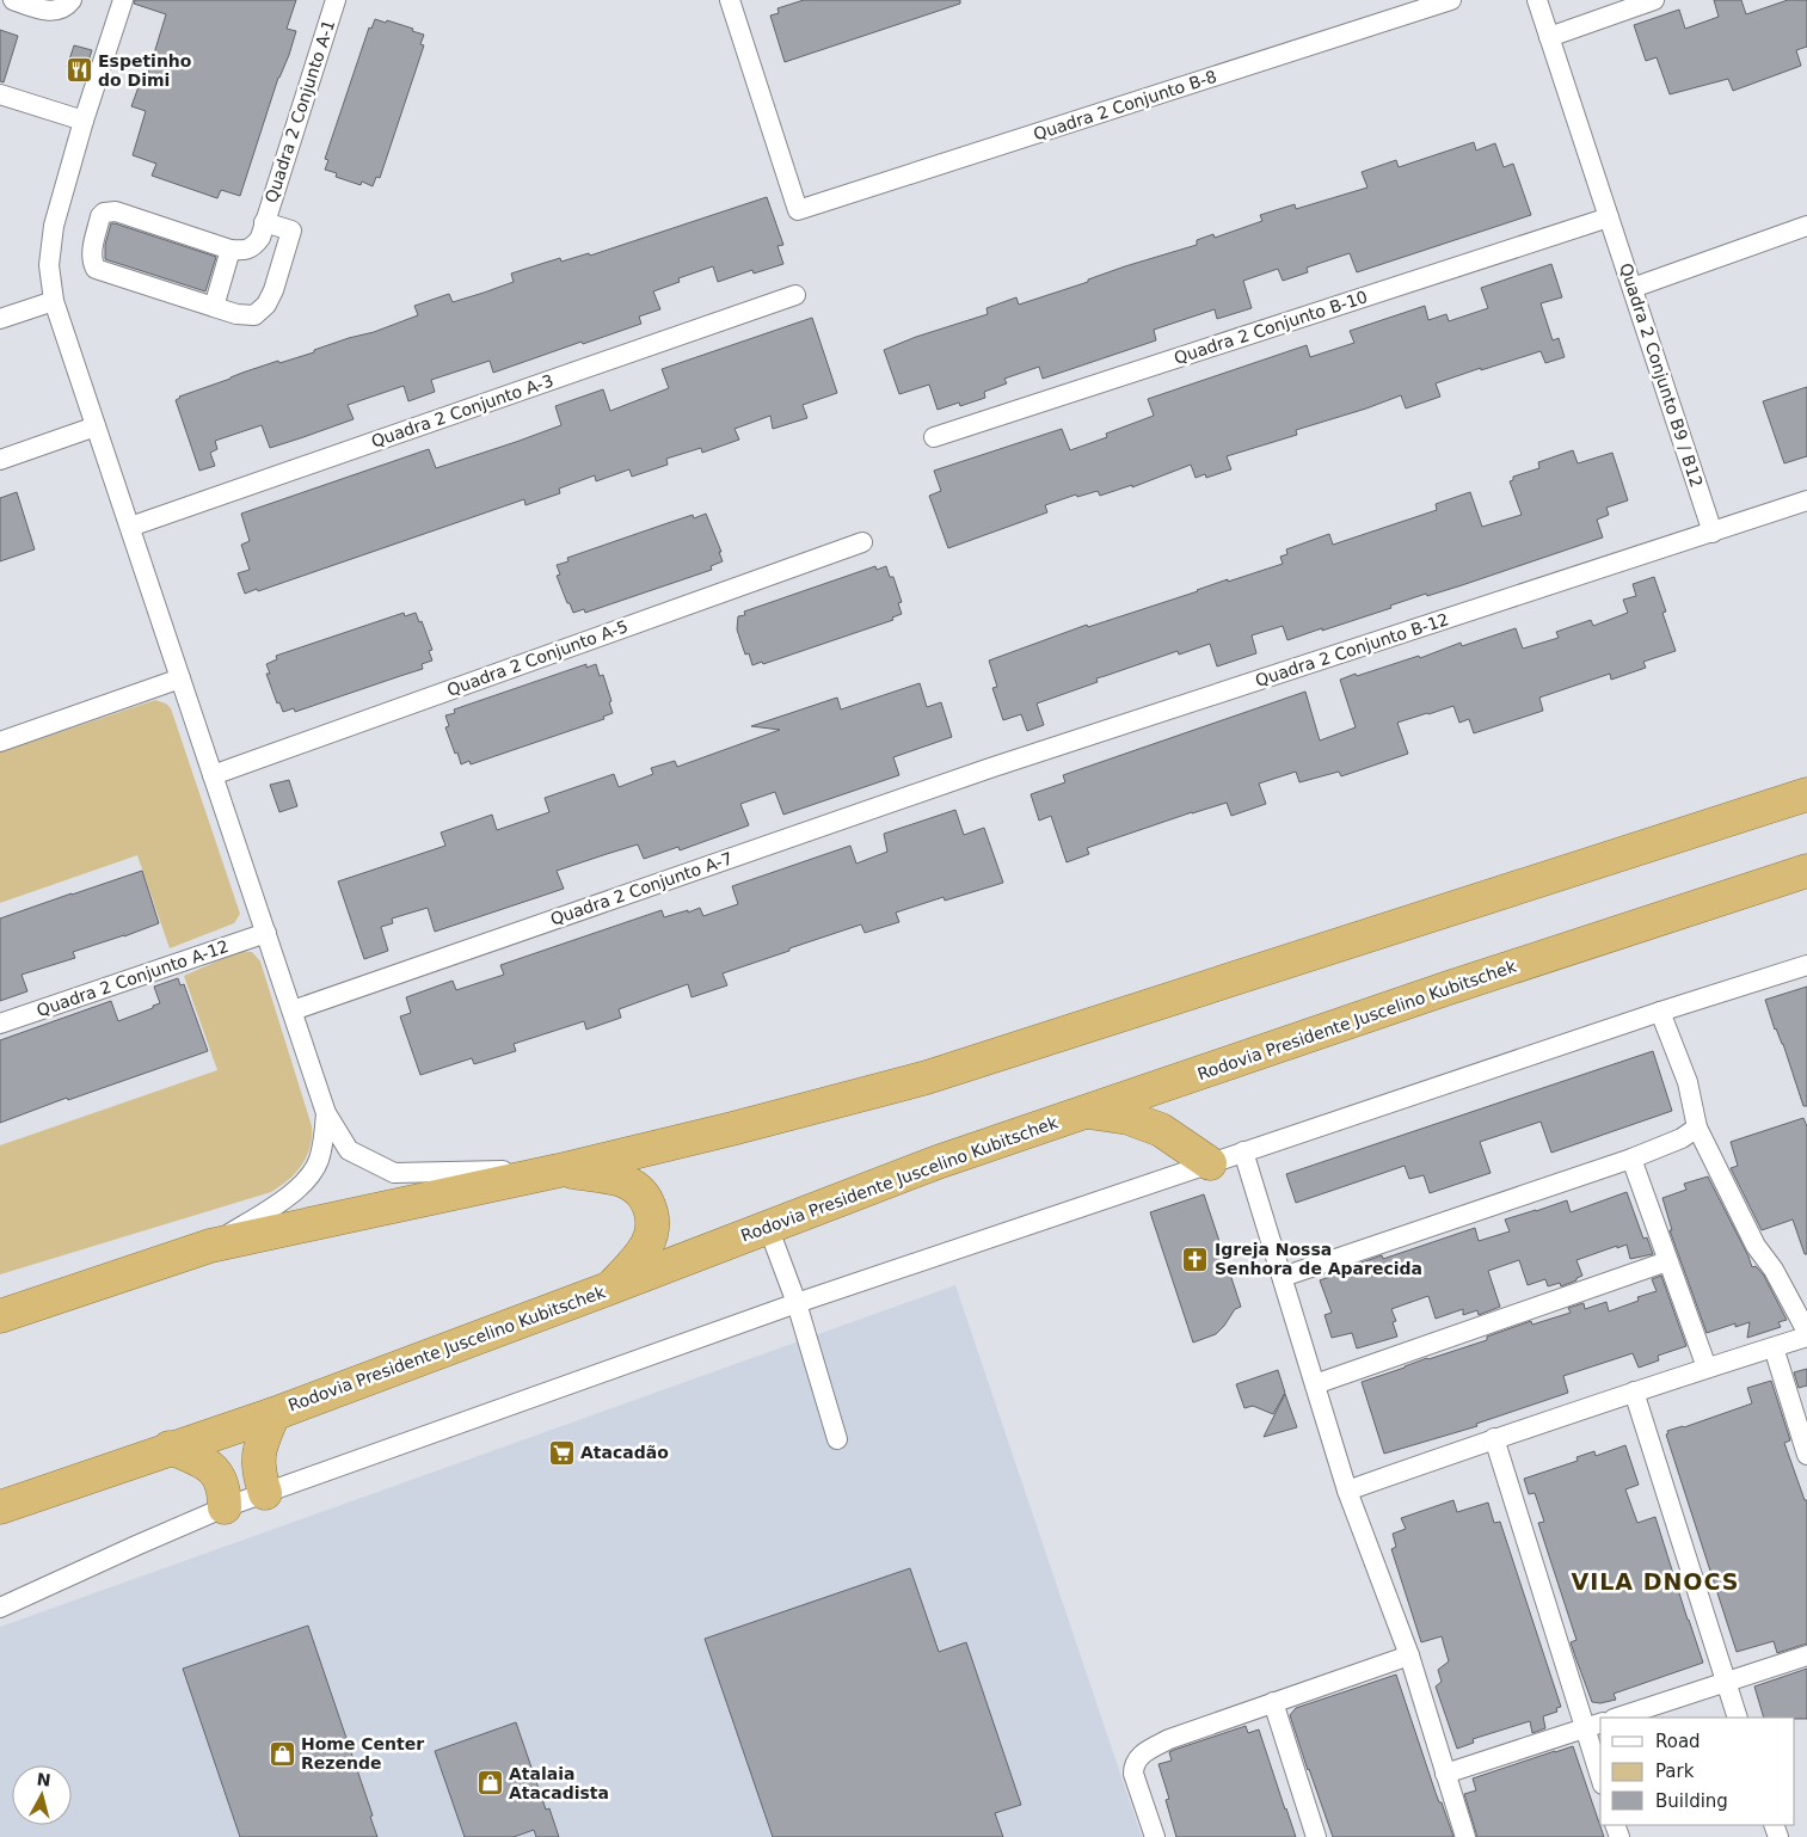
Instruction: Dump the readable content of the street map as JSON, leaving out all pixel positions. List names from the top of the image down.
{
  "streets": {
    "highway": ["Rodovia Presidente Juscelino Kubitschek"],
    "street": [
      "Quadra 2 Conjunto B-8",
      "Quadra 2 Conjunto A-1",
      "Quadra 2 Conjunto B-10",
      "Quadra 2 Conjunto B9 / B12",
      "Quadra 2 Conjunto A-3",
      "Quadra 2 Conjunto B-12",
      "Quadra 2 Conjunto A-5",
      "Quadra 2 Conjunto A-7",
      "Quadra 2 Conjunto A-12"
    ]
  },
  "crossings": [
    ["Quadra 2 Conjunto B-10", "Quadra 2 Conjunto B9 / B12"],
    ["Quadra 2 Conjunto B9 / B12", "Quadra 2 Conjunto B-12"],
    ["Quadra 2 Conjunto B-12", "Quadra 2 Conjunto A-7"]
  ],
  "districts": ["VILA DNOCS"],
  "places": {
    "restaurant": ["Espetinho do Dimi"],
    "church": ["Igreja Nossa Senhora de Aparecida"],
    "supermarket": ["Atacadão"],
    "shop": ["Home Center Rezende", "Atalaia Atacadista"]
  },
  "legend": ["Road", "Park", "Building"],
  "north": "top"
}
